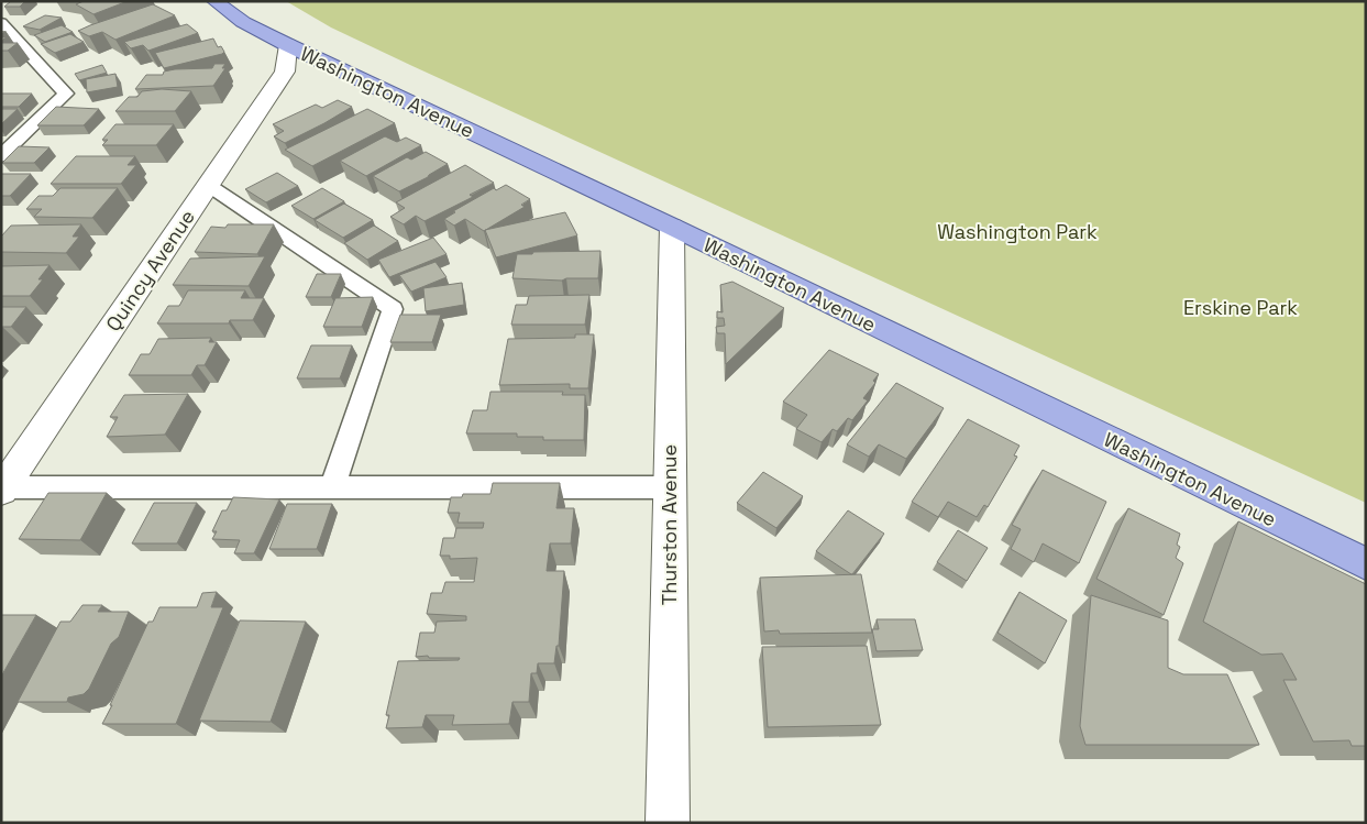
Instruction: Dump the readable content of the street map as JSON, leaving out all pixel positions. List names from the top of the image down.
{
  "streets": {
    "main road": ["Washington Avenue"],
    "street": ["Quincy Avenue", "Thurston Avenue"]
  },
  "crossings": [
    ["Washington Avenue", "Quincy Avenue"],
    ["Washington Avenue", "Thurston Avenue"]
  ],
  "parks": ["Washington Park", "Erskine Park"]
}
